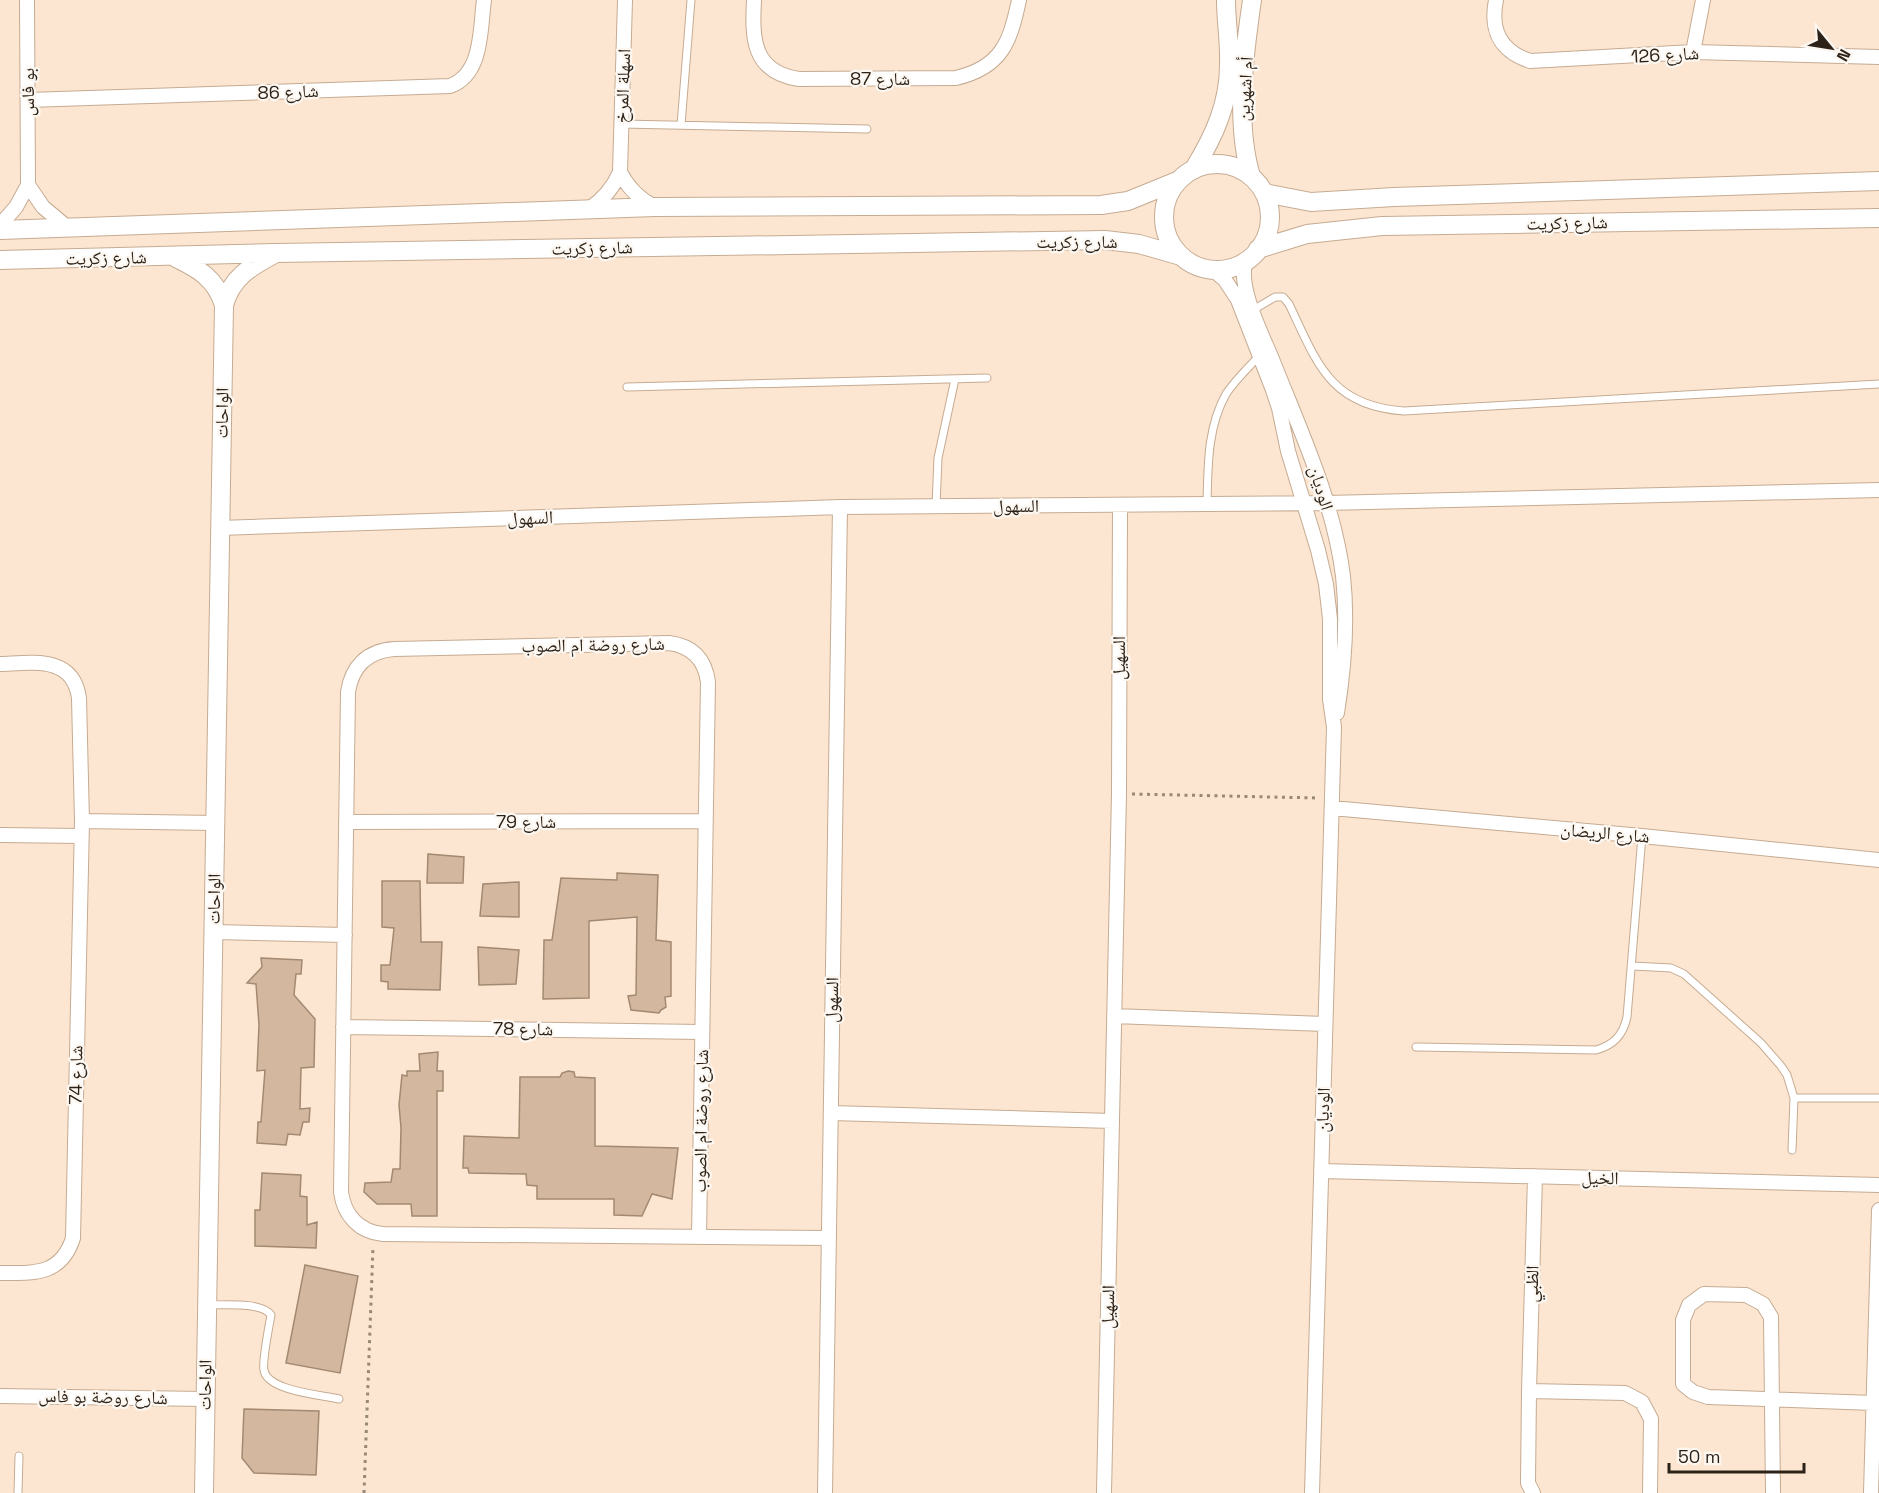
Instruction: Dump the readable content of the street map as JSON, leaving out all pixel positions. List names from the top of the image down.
{
  "streets": {
    "street": [
      "شارع 126",
      "شارع 87",
      "اسهلة المرخ",
      "أم اشهرين",
      "بو فاس",
      "شارع 86",
      "شارع زكريت",
      "الواحات",
      "الوديان",
      "السهول",
      "شارع روضة ام الصوب",
      "السهيل",
      "شارع 79",
      "شارع الريضان",
      "شارع 78",
      "شارع 74",
      "الخيل",
      "الظبي",
      "شارع روضة بو فاس"
    ]
  },
  "crossings": [
    ["اسهلة المرخ", "شارع زكريت"],
    ["أم اشهرين", "شارع زكريت"],
    ["أم اشهرين", "الوديان"],
    ["بو فاس", "شارع 86"],
    ["شارع زكريت", "الواحات"],
    ["شارع زكريت", "الوديان"],
    ["الواحات", "السهول"],
    ["الواحات", "شارع روضة بو فاس"],
    ["الوديان", "شارع الريضان"],
    ["الوديان", "الخيل"],
    ["السهول", "السهيل"],
    ["شارع روضة ام الصوب", "شارع 79"],
    ["شارع روضة ام الصوب", "شارع 78"],
    ["الخيل", "الظبي"]
  ],
  "scale_bar": "50 m",
  "north": "bottom right"
}
